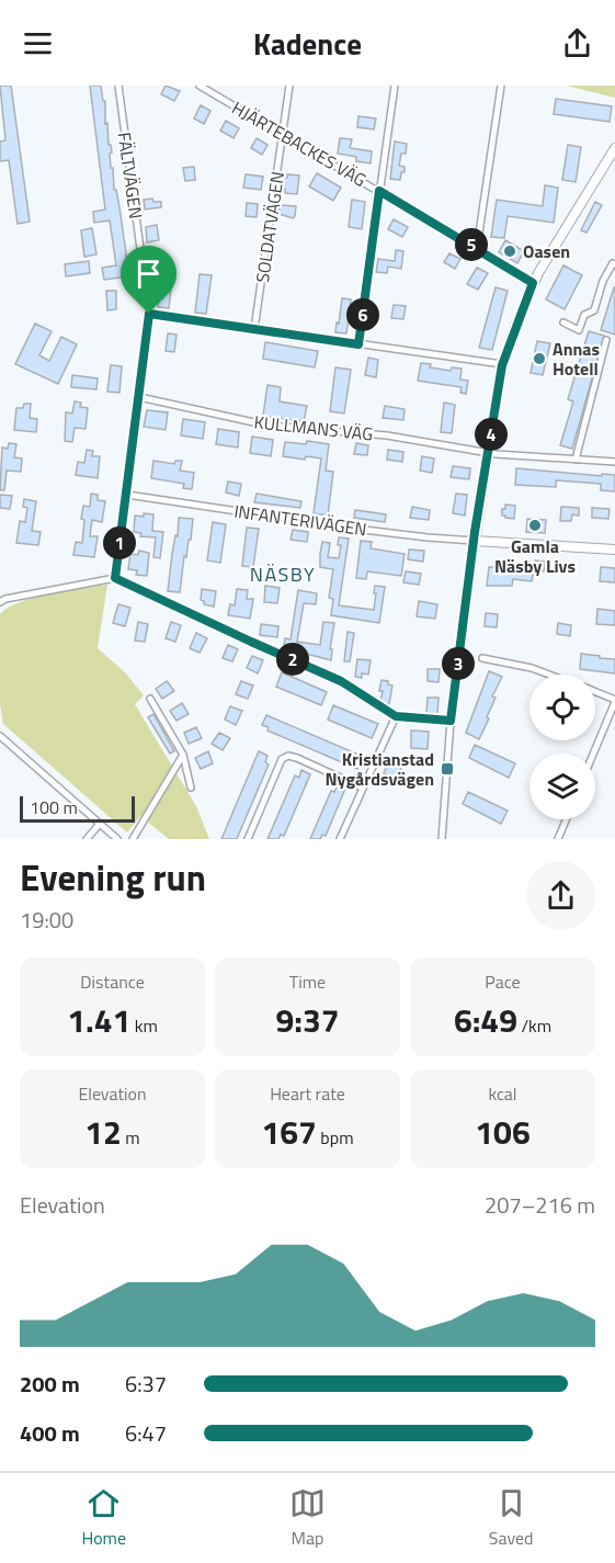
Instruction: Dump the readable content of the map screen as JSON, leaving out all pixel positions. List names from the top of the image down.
{
  "streets": {
    "street": [
      "HJÄRTEBACKES VÄG",
      "FÄLTVÄGEN",
      "SOLDATVÄGEN",
      "KULLMANS VÄG",
      "INFANTERIVÄGEN"
    ]
  },
  "crossings": [
    ["HJÄRTEBACKES VÄG", "SOLDATVÄGEN"],
    ["FÄLTVÄGEN", "KULLMANS VÄG"],
    ["FÄLTVÄGEN", "INFANTERIVÄGEN"]
  ],
  "districts": ["NÄSBY"],
  "places": {
    "other": ["Oasen", "Annas Hotell", "Gamla Näsby Livs"],
    "transit": ["Kristianstad Nygårdsvägen"]
  },
  "scale_bar": "100 m",
  "page": {
    "header": "Kadence",
    "pins": [
      "5",
      "6",
      "4",
      "1",
      "2",
      "3"
    ],
    "scale": "100 m",
    "heading": ["Evening run", "19:00"],
    "stats": [
      ["Distance", "1.41 km"],
      ["Time", "9:37"],
      ["Pace", "6:49 /km"],
      ["Elevation", "12 m"],
      ["Heart rate", "167 bpm"],
      ["kcal", "106"]
    ],
    "chart": ["Elevation", "207–216 m"],
    "list": [
      {
        "name": "200 m",
        "note": "6:37"
      },
      {
        "name": "400 m",
        "note": "6:47"
      }
    ],
    "tabs": ["Home", "Map", "Saved"]
  }
}
